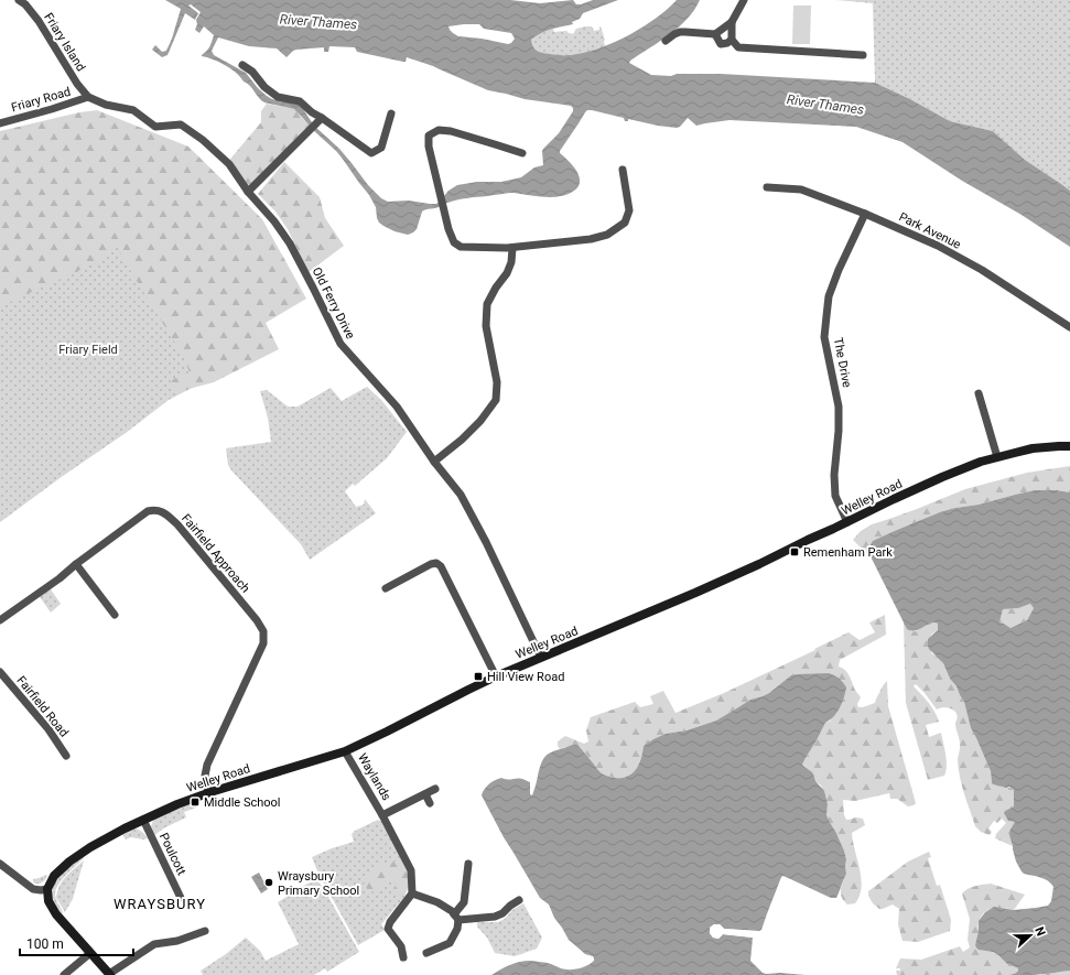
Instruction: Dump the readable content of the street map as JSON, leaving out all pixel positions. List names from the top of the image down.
{
  "streets": {
    "main road": ["Welley Road"],
    "street": [
      "Friary Island",
      "Friary Road",
      "Park Avenue",
      "Old Ferry Drive",
      "The Drive",
      "Fairfield Approach",
      "Fairfield Road",
      "Waylands",
      "Poulcott"
    ]
  },
  "crossings": [
    ["Friary Island", "Friary Road"],
    ["Friary Island", "Old Ferry Drive"],
    ["Friary Road", "Old Ferry Drive"],
    ["Park Avenue", "The Drive"],
    ["Old Ferry Drive", "Welley Road"],
    ["The Drive", "Welley Road"],
    ["Welley Road", "Fairfield Approach"],
    ["Welley Road", "Waylands"],
    ["Welley Road", "Poulcott"]
  ],
  "districts": ["WRAYSBURY"],
  "water": ["River Thames"],
  "parks": ["Friary Field"],
  "places": {
    "transit": ["Remenham Park", "Hill View Road", "Middle School"],
    "other": ["Wraysbury Primary School"]
  },
  "scale_bar": "100 m",
  "north": "right"
}
